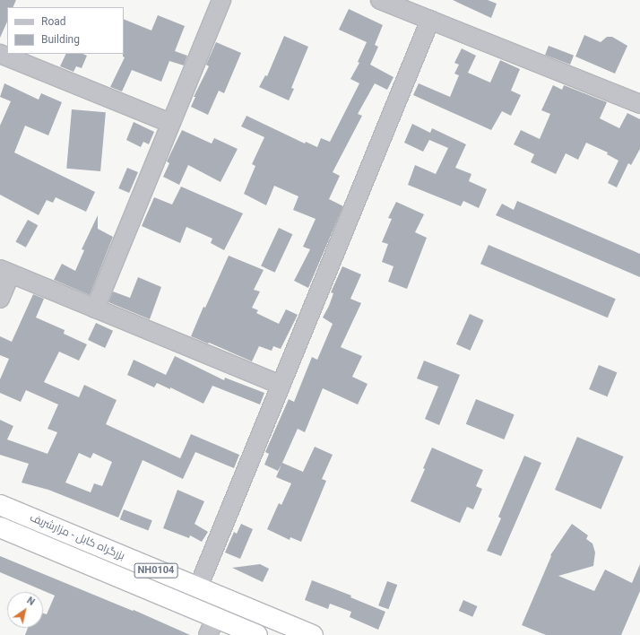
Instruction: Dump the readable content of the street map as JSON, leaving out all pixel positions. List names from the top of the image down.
{
  "streets": {
    "highway": ["بزرگراه کابل - مزارشریف", "NH0104"]
  },
  "legend": ["Road", "Building"],
  "north": "top right"
}
